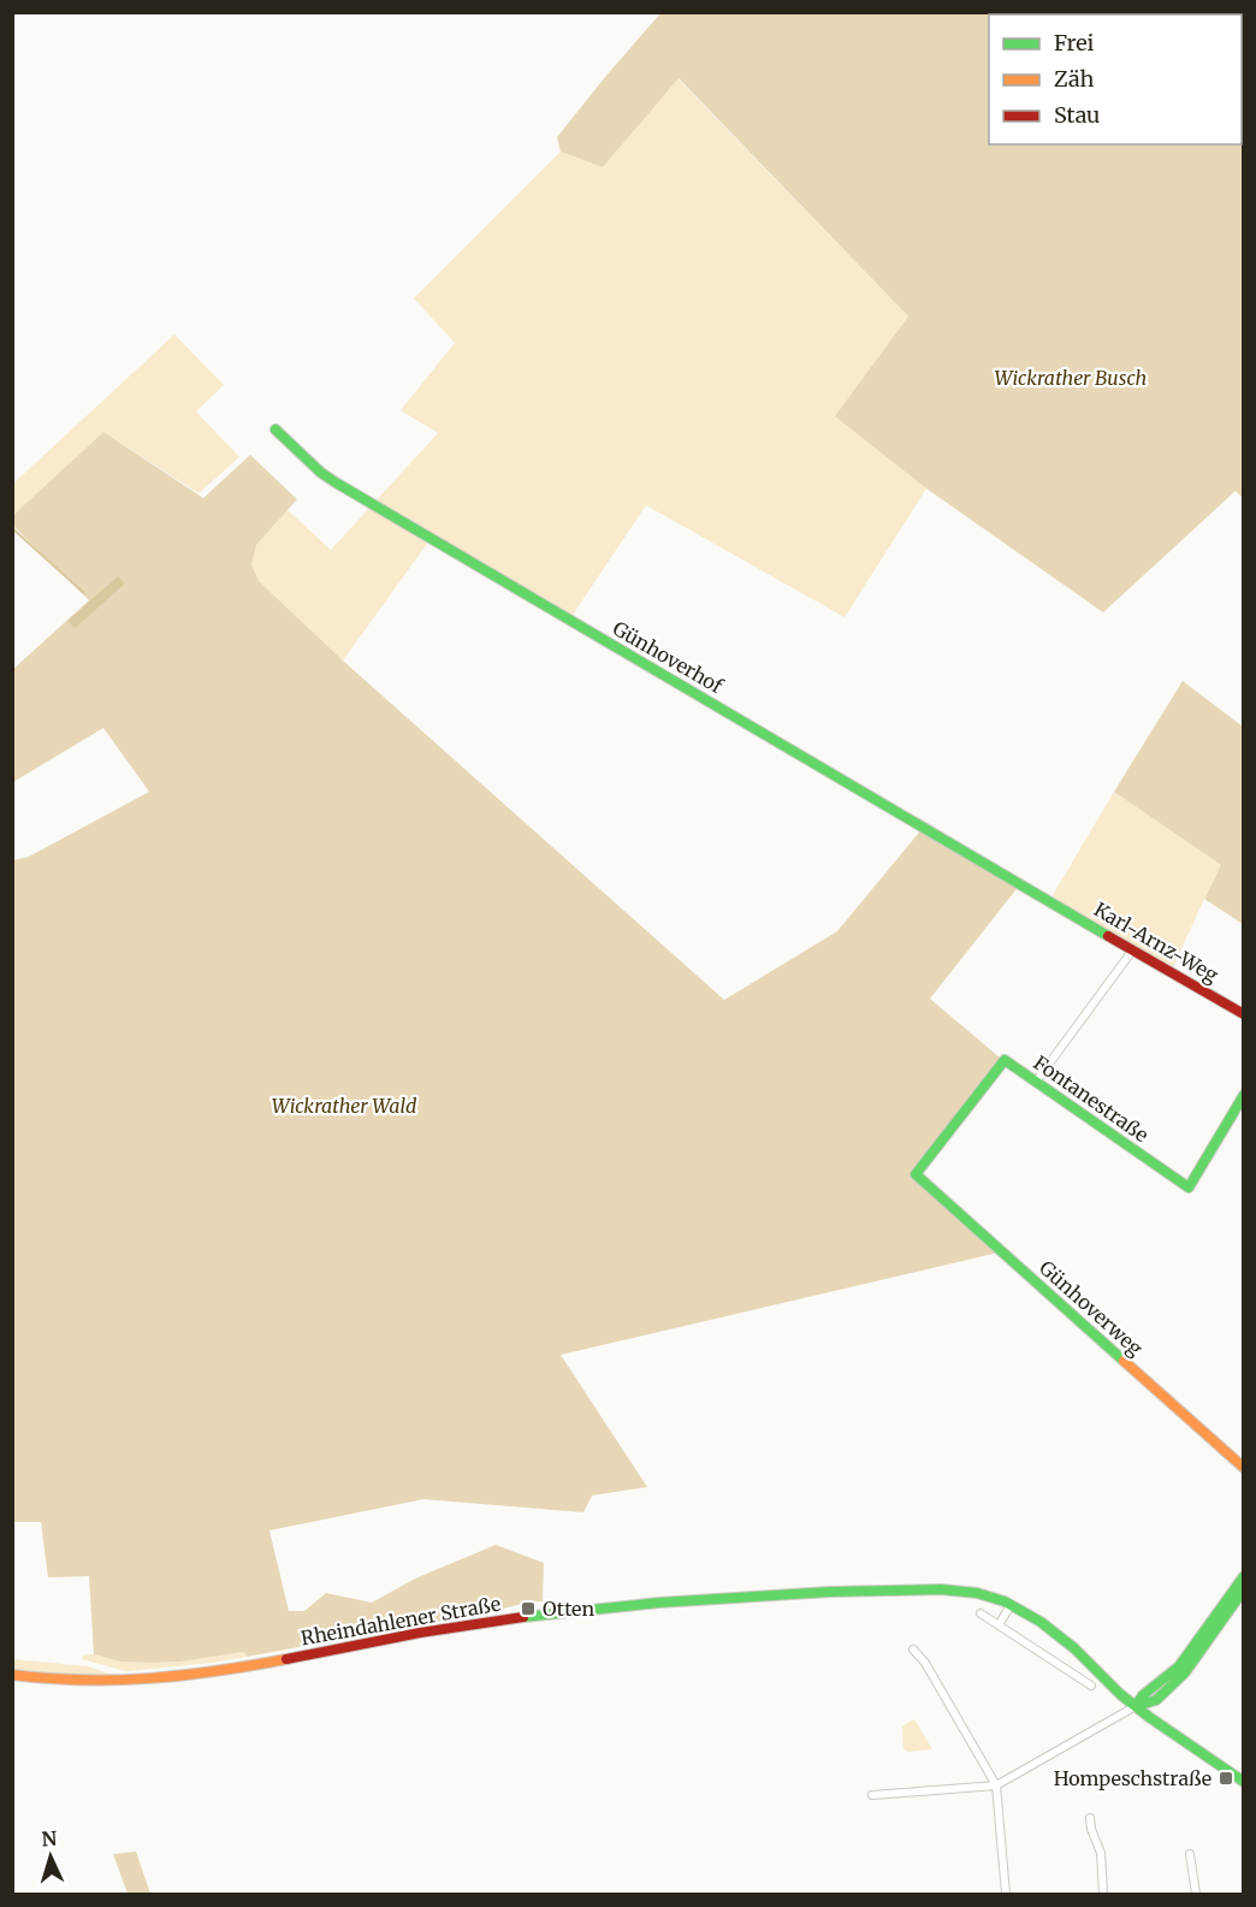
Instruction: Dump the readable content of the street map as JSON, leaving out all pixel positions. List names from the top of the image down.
{
  "streets": {
    "street": [
      "Günhoverhof",
      "Karl-Arnz-Weg",
      "Fontanestraße",
      "Günhoverweg",
      "Rheindahlener Straße"
    ]
  },
  "crossings": [
    ["Günhoverhof", "Karl-Arnz-Weg"],
    ["Fontanestraße", "Günhoverweg"]
  ],
  "parks": ["Wickrather Busch", "Wickrather Wald"],
  "places": {
    "transit": ["Otten", "Hompeschstraße"]
  },
  "legend": ["Frei", "Zäh", "Stau"],
  "north": "top"
}
